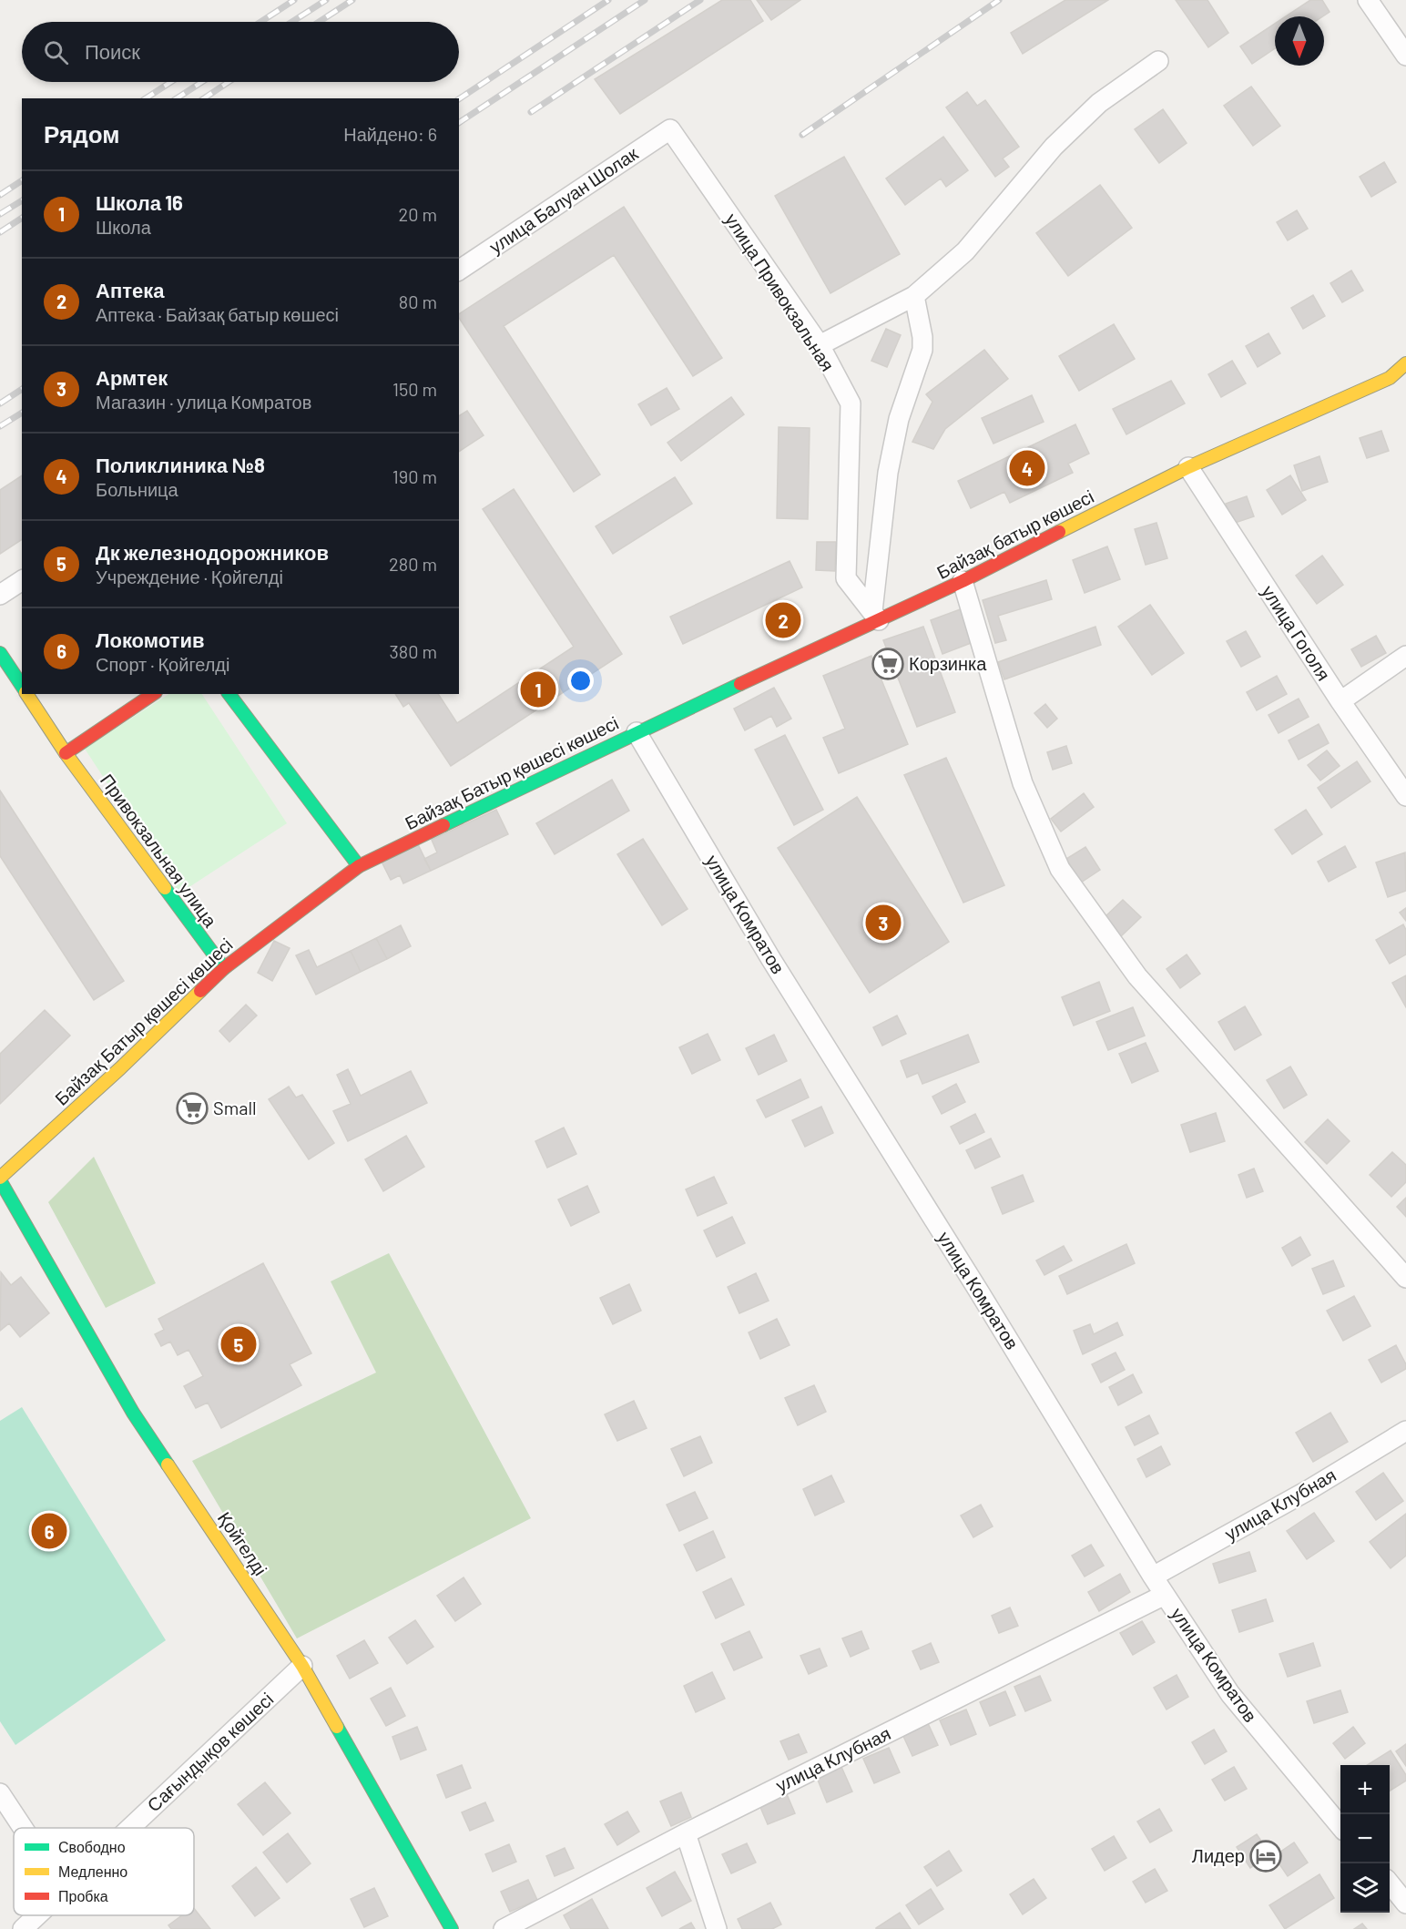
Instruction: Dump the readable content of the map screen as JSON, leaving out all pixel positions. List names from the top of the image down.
{
  "streets": {
    "main road": [
      "Байзақ батыр көшесі",
      "Байзақ Батыр қөшесі көшесі",
      "Привокзальная улица",
      "Қойгелді"
    ],
    "street": [
      "улица Балуан Шолак",
      "улица Привокзальная",
      "улица Гоголя",
      "улица Комратов",
      "улица Клубная",
      "Сағындықов көшесі"
    ]
  },
  "crossings": [
    ["улица Балуан Шолак", "улица Привокзальная"],
    ["улица Привокзальная", "Байзақ батыр көшесі"],
    ["Байзақ батыр көшесі", "улица Гоголя"],
    ["Байзақ батыр көшесі", "Байзақ Батыр қөшесі көшесі"],
    ["Байзақ батыр көшесі", "улица Комратов"],
    ["Байзақ Батыр қөшесі көшесі", "Привокзальная улица"],
    ["Байзақ Батыр қөшесі көшесі", "улица Комратов"],
    ["Байзақ Батыр қөшесі көшесі", "Қойгелді"],
    ["улица Комратов", "улица Клубная"],
    ["Қойгелді", "Сағындықов көшесі"]
  ],
  "places": {
    "supermarket": ["Корзинка", "Small"],
    "hotel": ["Лидер"]
  },
  "legend": ["Свободно", "Медленно", "Пробка"],
  "north": "bottom",
  "page": {
    "search": "Поиск",
    "heading": ["Рядом", "Найдено: 6"],
    "list": [
      {
        "mark": "1",
        "name": "Школа 16",
        "note": "Школа",
        "value": "20 m"
      },
      {
        "mark": "2",
        "name": "Аптека",
        "note": "Аптека · Байзақ батыр көшесі",
        "value": "80 m"
      },
      {
        "mark": "3",
        "name": "Армтек",
        "note": "Магазин · улица Комратов",
        "value": "150 m"
      },
      {
        "mark": "4",
        "name": "Поликлиника №8",
        "note": "Больница",
        "value": "190 m"
      },
      {
        "mark": "5",
        "name": "Дк железнодорожников",
        "note": "Учреждение · Қойгелді",
        "value": "280 m"
      },
      {
        "mark": "6",
        "name": "Локомотив",
        "note": "Спорт · Қойгелді",
        "value": "380 m"
      }
    ],
    "pins": [
      "4",
      "2",
      "1",
      "3",
      "5",
      "6"
    ],
    "map_buttons": ["+", "−"]
  }
}
